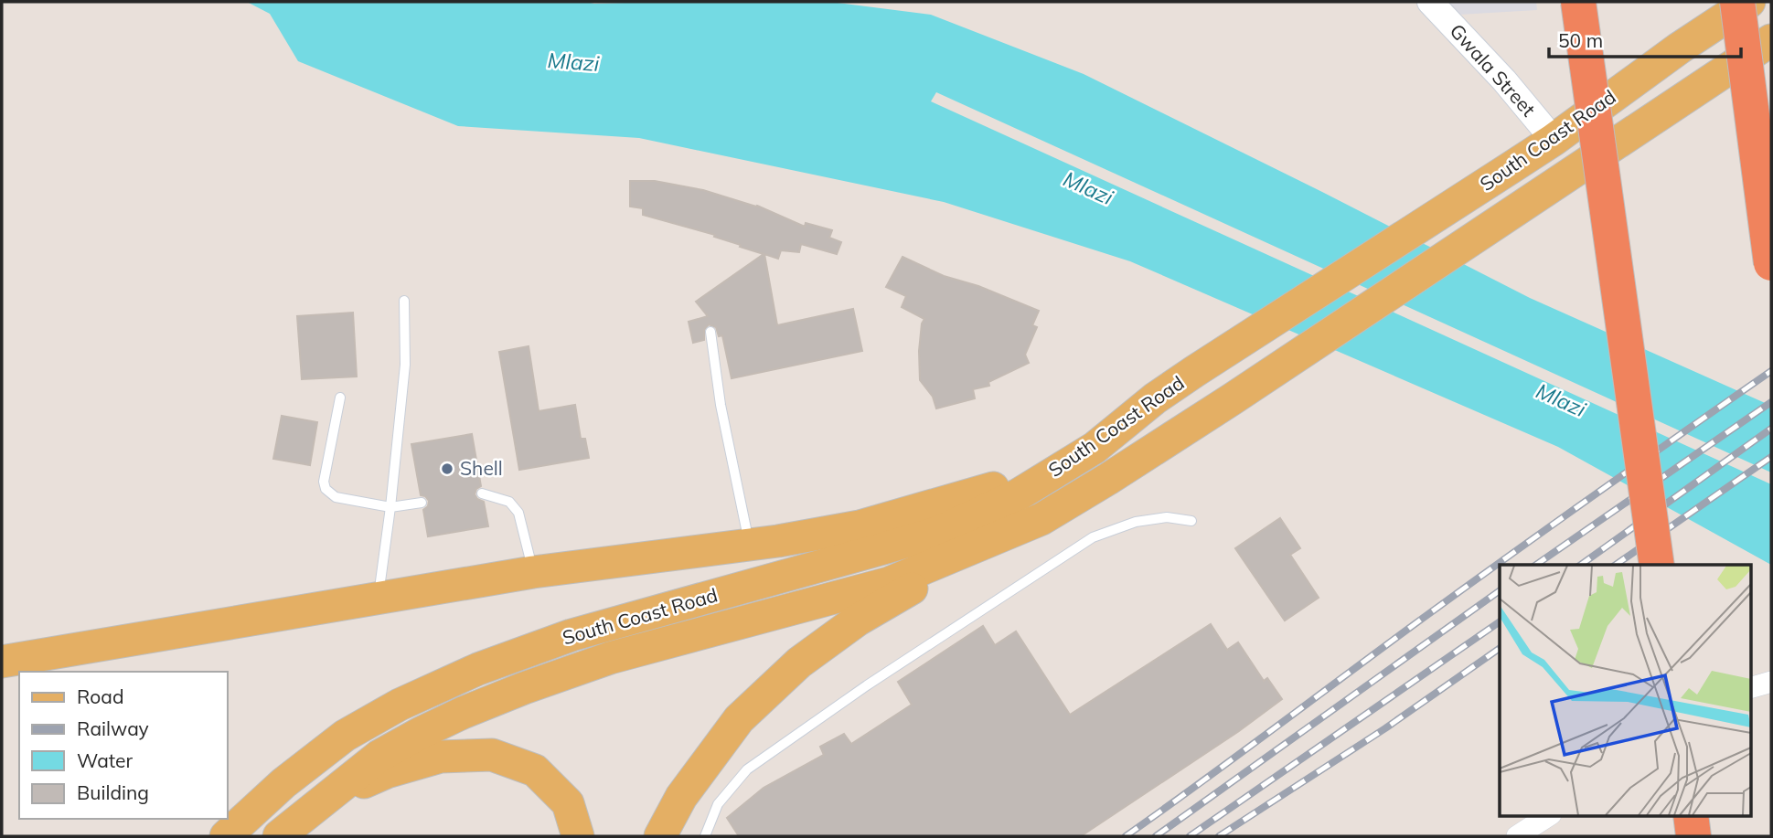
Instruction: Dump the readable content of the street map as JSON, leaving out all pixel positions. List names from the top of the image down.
{
  "streets": {
    "main road": ["South Coast Road"],
    "street": ["Gwala Street"]
  },
  "crossings": [
    ["Gwala Street", "South Coast Road"]
  ],
  "water": ["Mlazi"],
  "places": ["Shell"],
  "legend": [
    "Road",
    "Railway",
    "Water",
    "Building"
  ],
  "scale_bar": "50 m"
}
